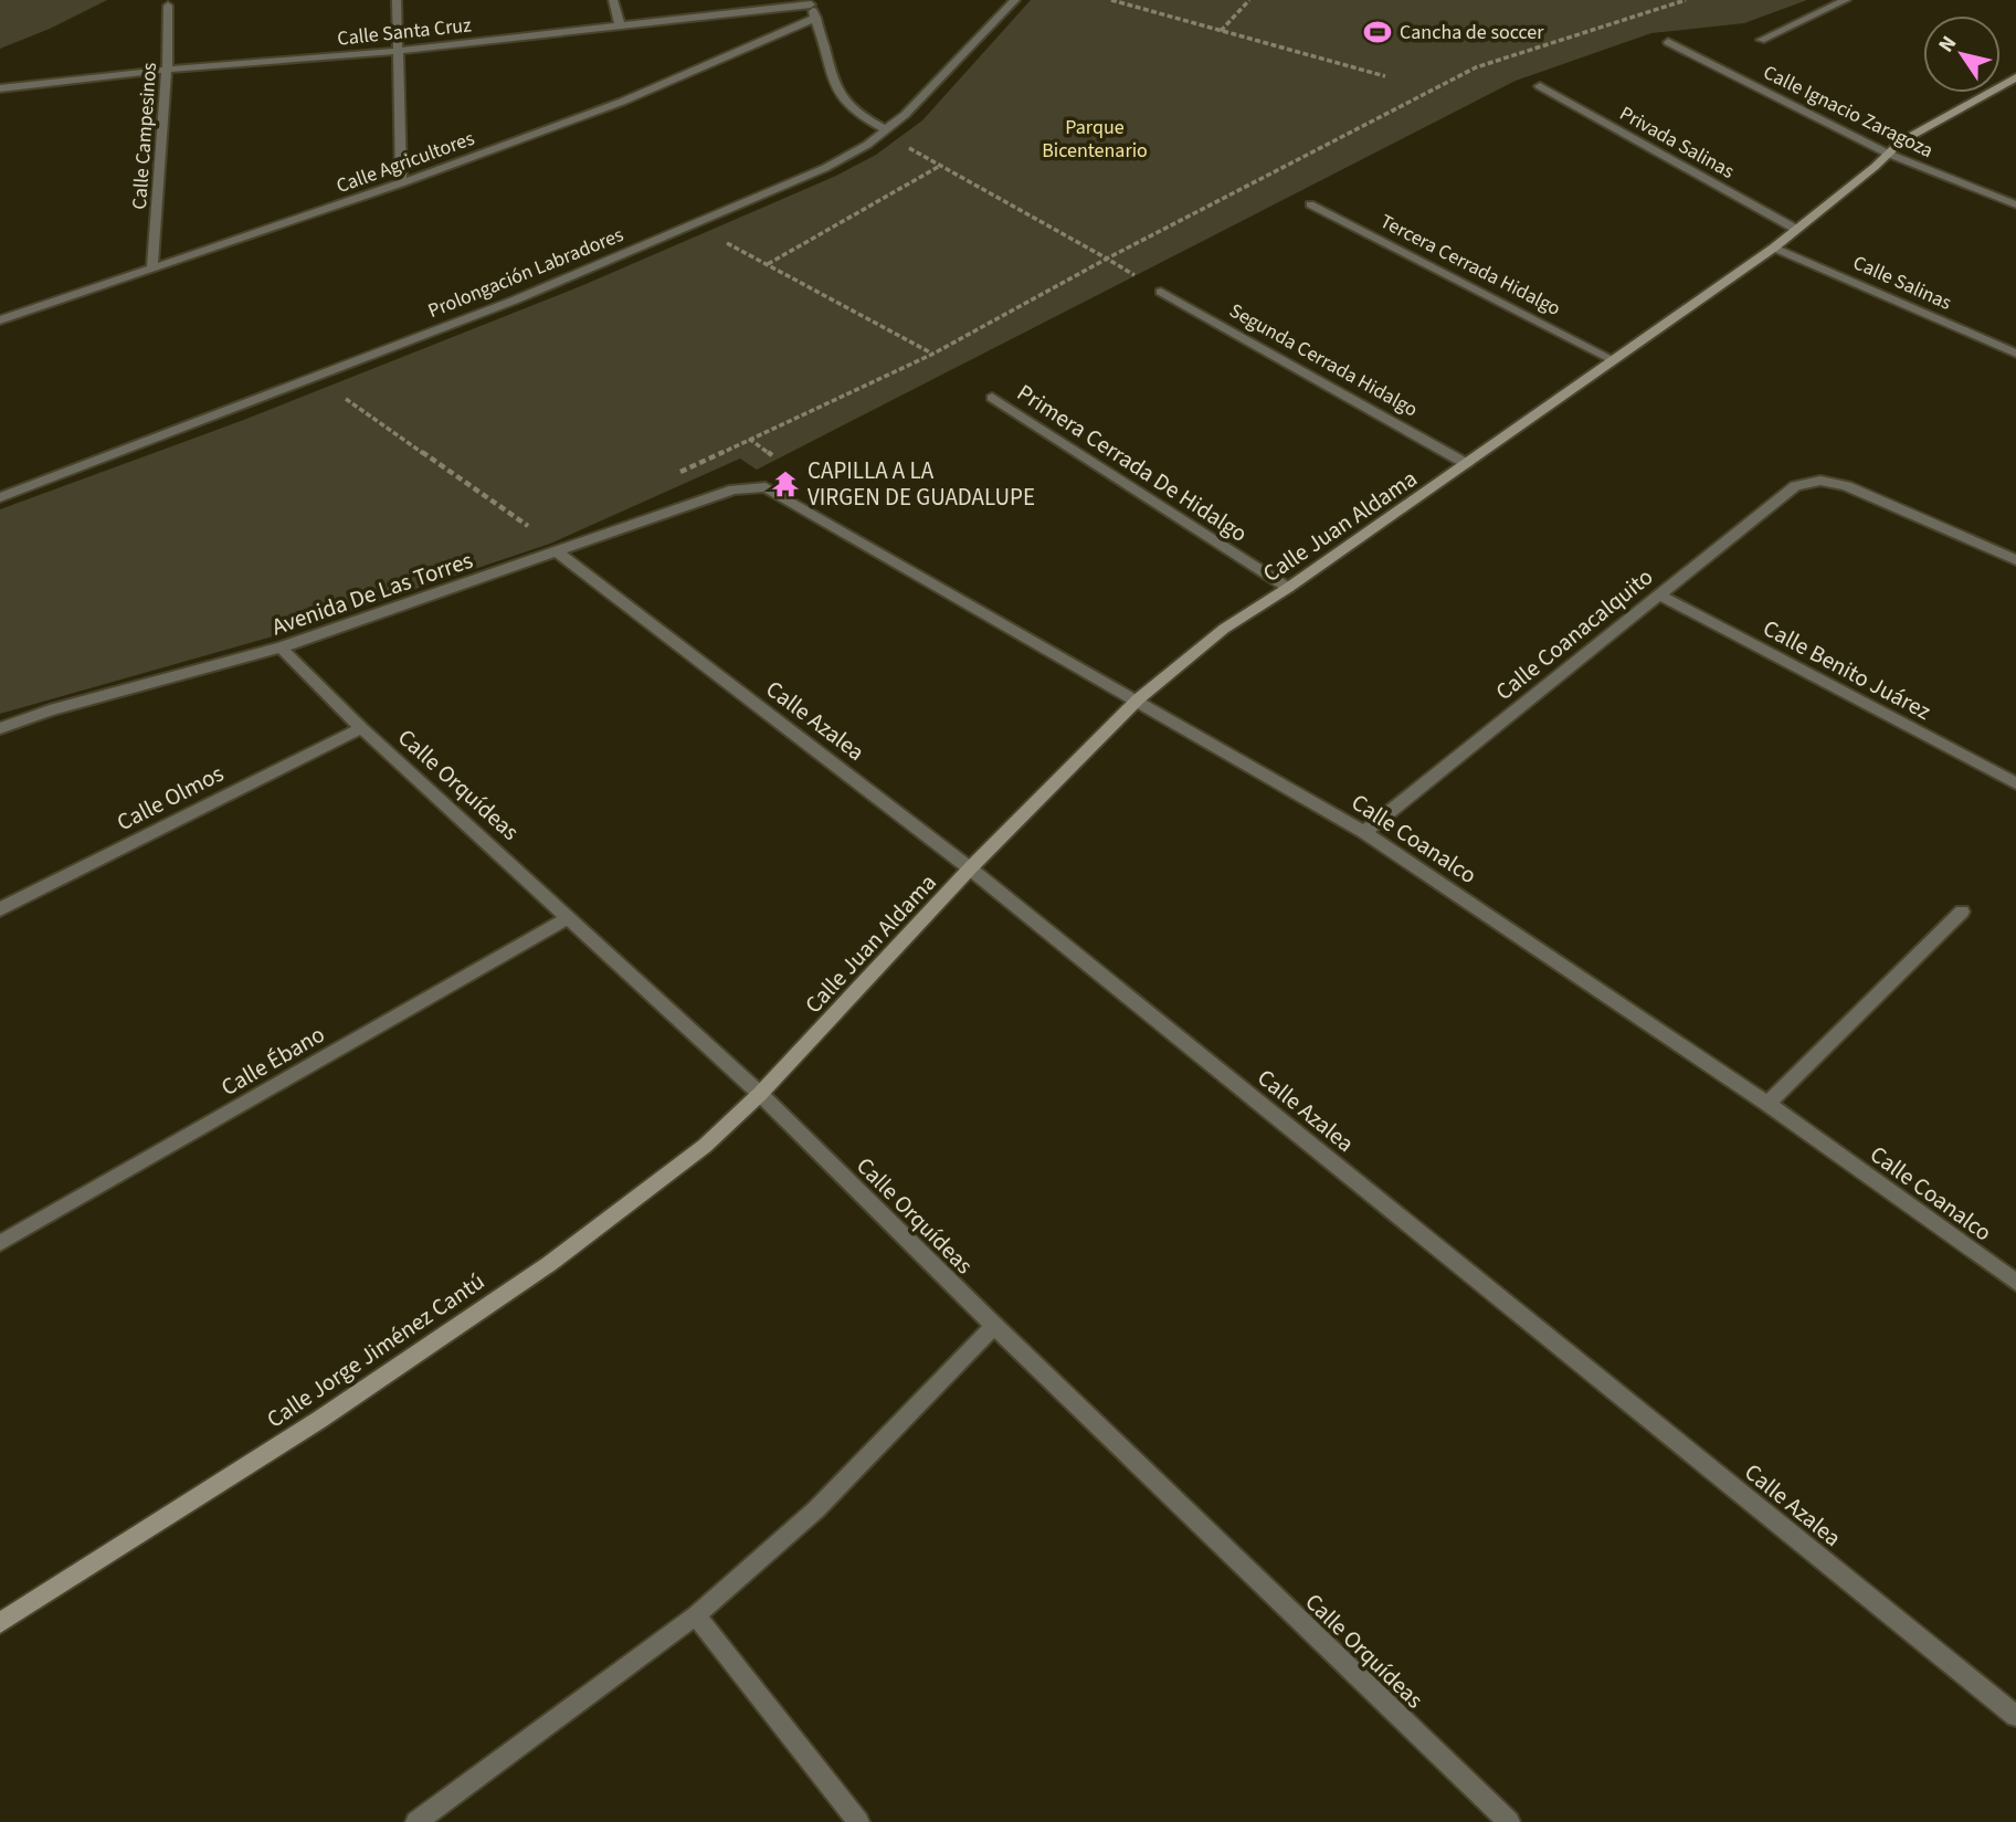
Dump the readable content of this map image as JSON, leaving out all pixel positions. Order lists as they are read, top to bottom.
{
  "streets": {
    "street": [
      "Calle Santa Cruz",
      "Calle Ignacio Zaragoza",
      "Calle Campesinos",
      "Privada Salinas",
      "Calle Agricultores",
      "Tercera Cerrada Hidalgo",
      "Prolongación Labradores",
      "Calle Salinas",
      "Segunda Cerrada Hidalgo",
      "Primera Cerrada De Hidalgo",
      "Calle Juan Aldama",
      "Avenida De Las Torres",
      "Calle Coanacalquito",
      "Calle Benito Juárez",
      "Calle Azalea",
      "Calle Orquídeas",
      "Calle Olmos",
      "Calle Coanalco",
      "Calle Ébano",
      "Calle Jorge Jiménez Cantú"
    ]
  },
  "crossings": [
    ["Calle Santa Cruz", "Calle Campesinos"],
    ["Calle Ignacio Zaragoza", "Calle Juan Aldama"],
    ["Calle Campesinos", "Calle Agricultores"],
    ["Privada Salinas", "Calle Juan Aldama"],
    ["Tercera Cerrada Hidalgo", "Calle Juan Aldama"],
    ["Calle Salinas", "Calle Juan Aldama"],
    ["Segunda Cerrada Hidalgo", "Calle Juan Aldama"],
    ["Primera Cerrada De Hidalgo", "Calle Juan Aldama"],
    ["Calle Juan Aldama", "Calle Azalea"],
    ["Calle Juan Aldama", "Calle Orquídeas"],
    ["Calle Juan Aldama", "Calle Coanalco"],
    ["Calle Juan Aldama", "Calle Jorge Jiménez Cantú"],
    ["Avenida De Las Torres", "Calle Azalea"],
    ["Avenida De Las Torres", "Calle Orquídeas"],
    ["Avenida De Las Torres", "Calle Coanalco"],
    ["Calle Coanacalquito", "Calle Benito Juárez"],
    ["Calle Coanacalquito", "Calle Coanalco"],
    ["Calle Orquídeas", "Calle Olmos"],
    ["Calle Orquídeas", "Calle Ébano"],
    ["Calle Orquídeas", "Calle Jorge Jiménez Cantú"]
  ],
  "parks": ["Parque Bicentenario"],
  "places": {
    "sports": ["Cancha de soccer"],
    "temple": ["CAPILLA A LA VIRGEN DE GUADALUPE"]
  },
  "north": "top left"
}
